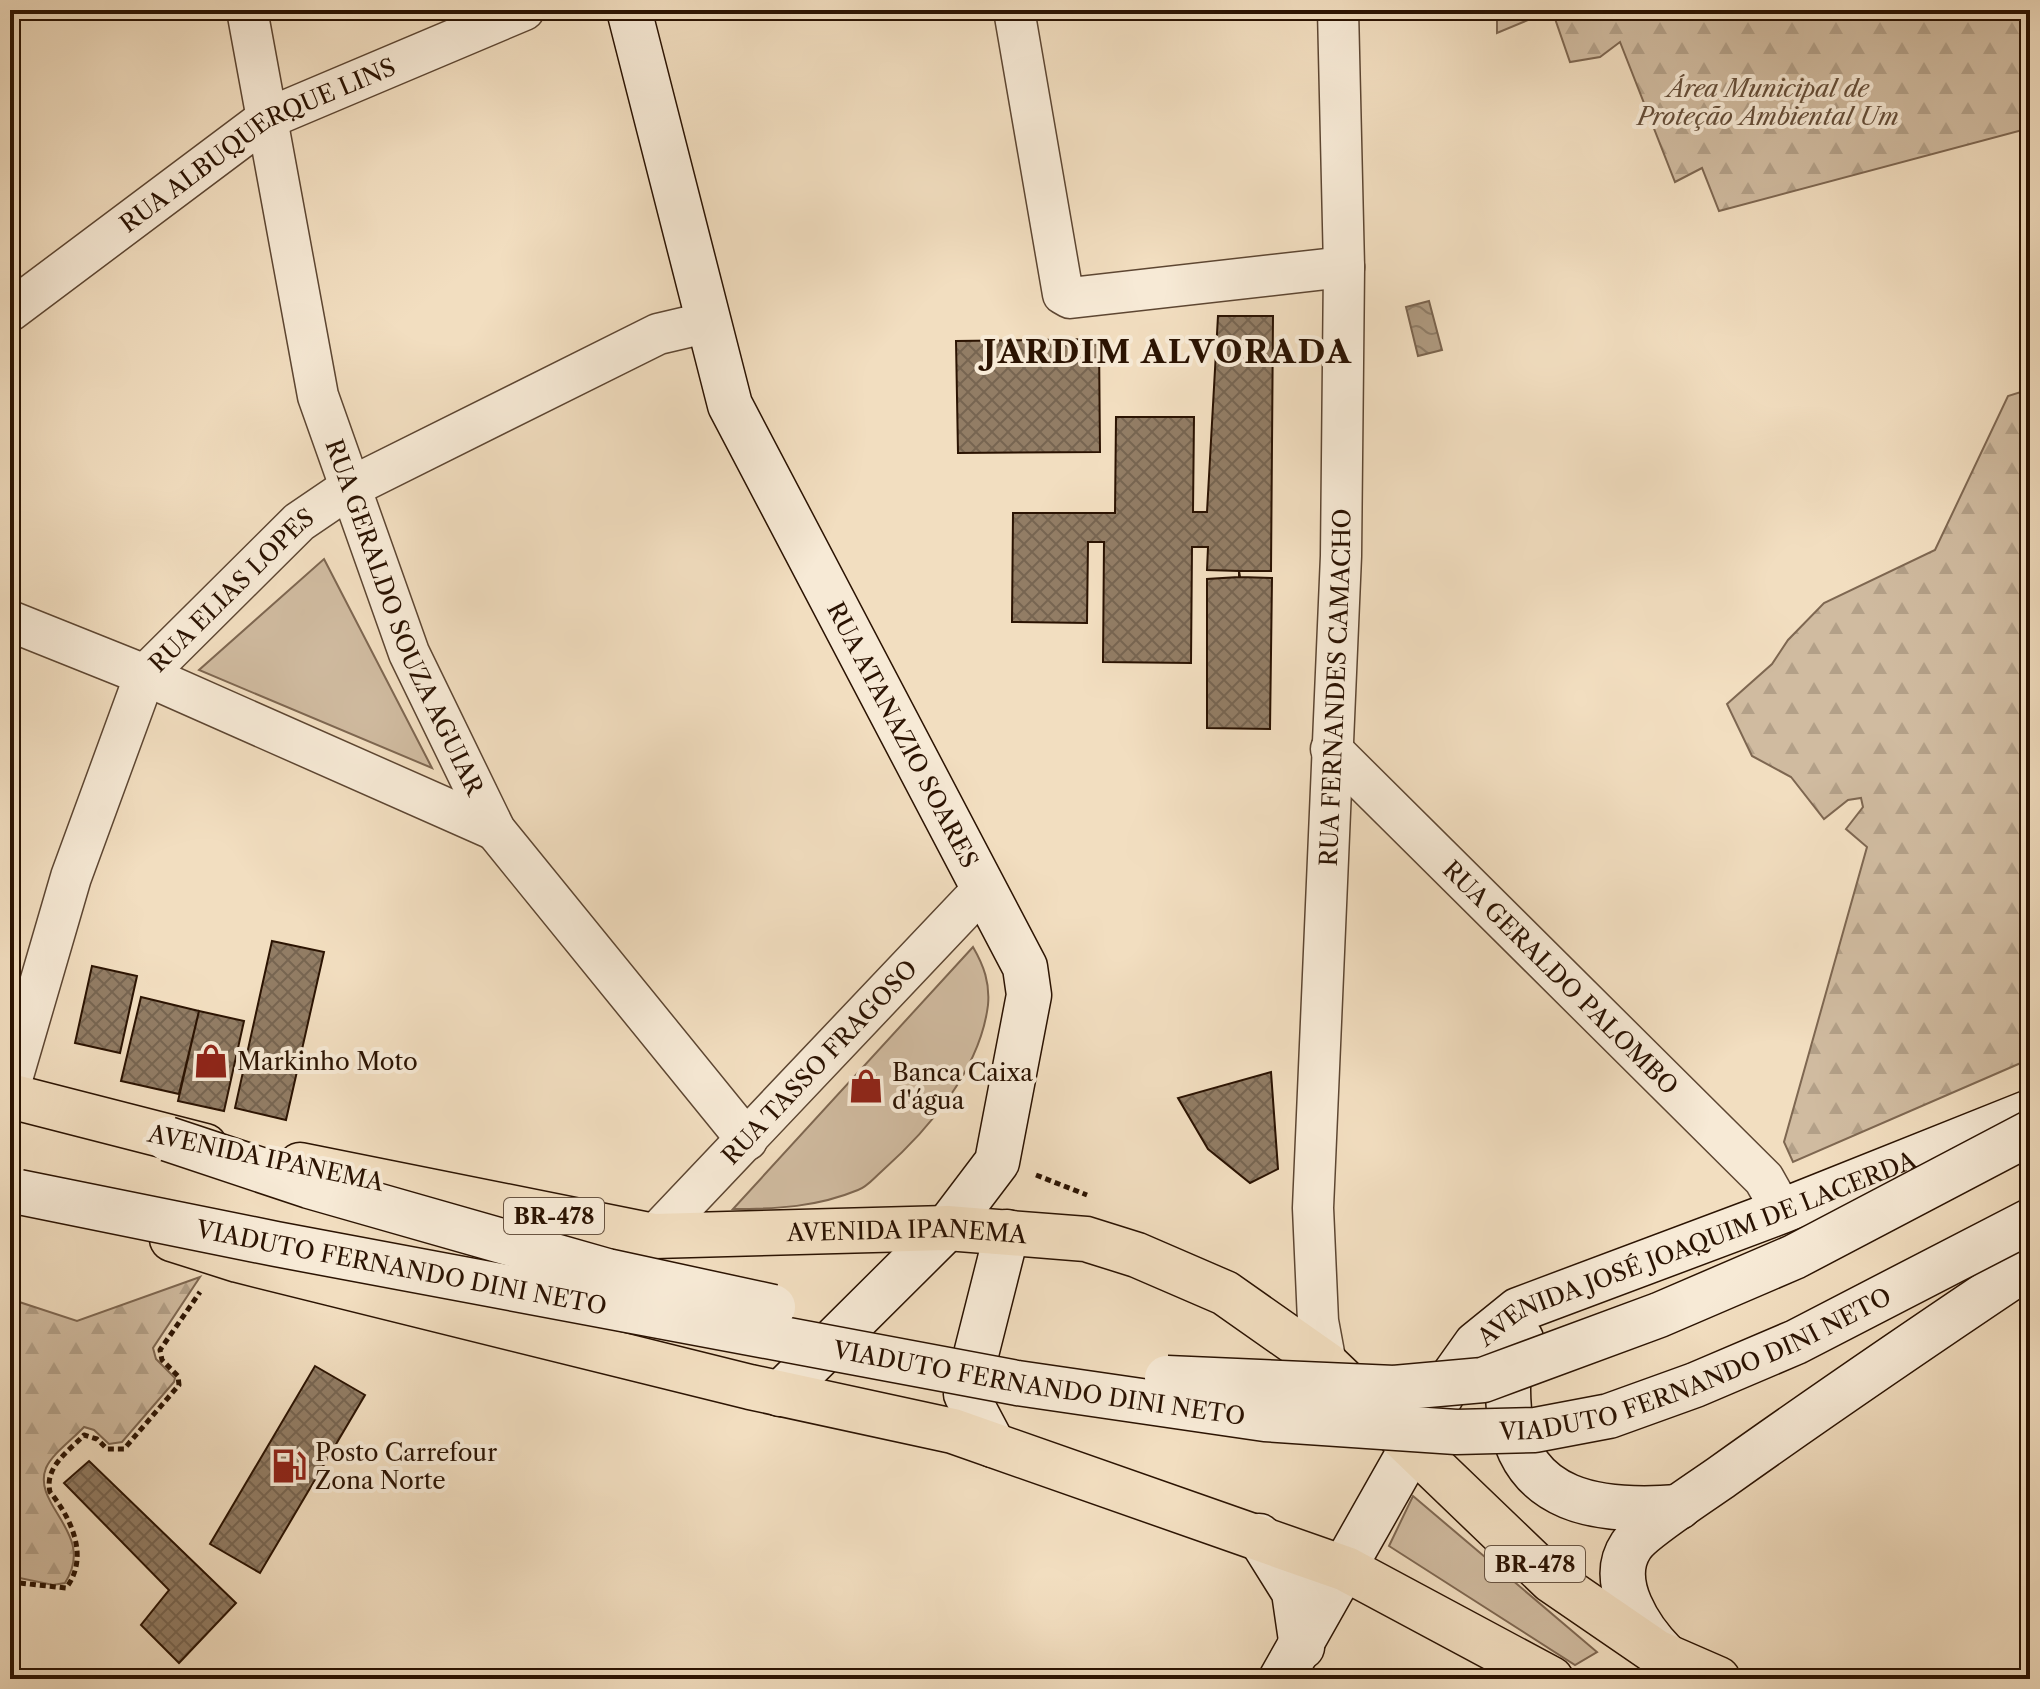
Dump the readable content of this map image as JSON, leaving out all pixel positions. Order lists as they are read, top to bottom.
{
  "streets": {
    "main road": [
      "RUA ATANAZIO SOARES",
      "AVENIDA IPANEMA",
      "BR-478",
      "AVENIDA JOSÉ JOAQUIM DE LACERDA",
      "VIADUTO FERNANDO DINI NETO"
    ],
    "street": [
      "RUA ALBUQUERQUE LINS",
      "RUA ELIAS LOPES",
      "RUA GERALDO SOUZA AGUIAR",
      "RUA FERNANDES CAMACHO",
      "RUA GERALDO PALOMBO",
      "RUA TASSO FRAGOSO"
    ]
  },
  "crossings": [
    ["RUA ALBUQUERQUE LINS", "RUA GERALDO SOUZA AGUIAR"],
    ["RUA ELIAS LOPES", "RUA GERALDO SOUZA AGUIAR"],
    ["RUA ELIAS LOPES", "RUA ATANAZIO SOARES"],
    ["RUA GERALDO SOUZA AGUIAR", "RUA TASSO FRAGOSO"],
    ["RUA FERNANDES CAMACHO", "RUA GERALDO PALOMBO"],
    ["RUA FERNANDES CAMACHO", "AVENIDA IPANEMA"],
    ["RUA ATANAZIO SOARES", "RUA TASSO FRAGOSO"],
    ["RUA ATANAZIO SOARES", "AVENIDA IPANEMA"],
    ["RUA GERALDO PALOMBO", "AVENIDA JOSÉ JOAQUIM DE LACERDA"],
    ["RUA TASSO FRAGOSO", "AVENIDA IPANEMA"],
    ["AVENIDA IPANEMA", "BR-478"],
    ["AVENIDA IPANEMA", "AVENIDA JOSÉ JOAQUIM DE LACERDA"],
    ["AVENIDA IPANEMA", "VIADUTO FERNANDO DINI NETO"]
  ],
  "districts": ["JARDIM ALVORADA"],
  "parks": ["Área Municipal de Proteção Ambiental Um"],
  "places": {
    "shop": ["Markinho Moto", "Banca Caixa d'água"],
    "fuel station": ["Posto Carrefour Zona Norte"]
  }
}
